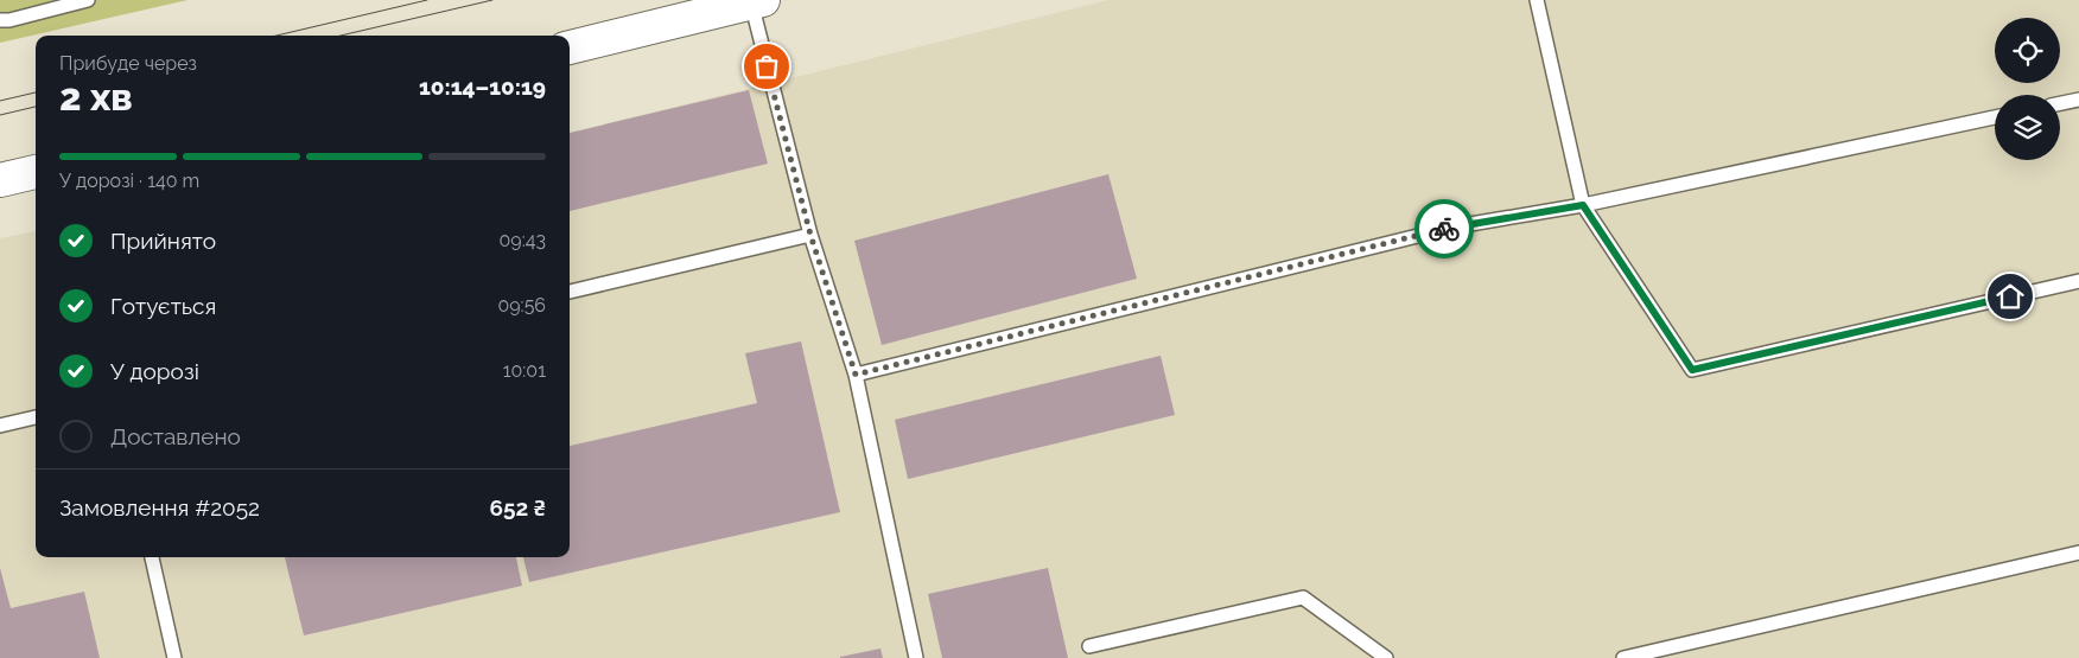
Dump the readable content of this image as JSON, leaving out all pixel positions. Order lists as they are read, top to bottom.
{
  "page": {
    "heading": ["2 хв", "Прибуде через", "10:14–10:19"],
    "panel": ["Замовлення #2052", "652 ₴"],
    "bar": "У дорозі · 140 m",
    "list": [
      ["Прийнято", "09:43"],
      ["Готується", "09:56"],
      ["У дорозі", "10:01"],
      "Доставлено"
    ]
  }
}
